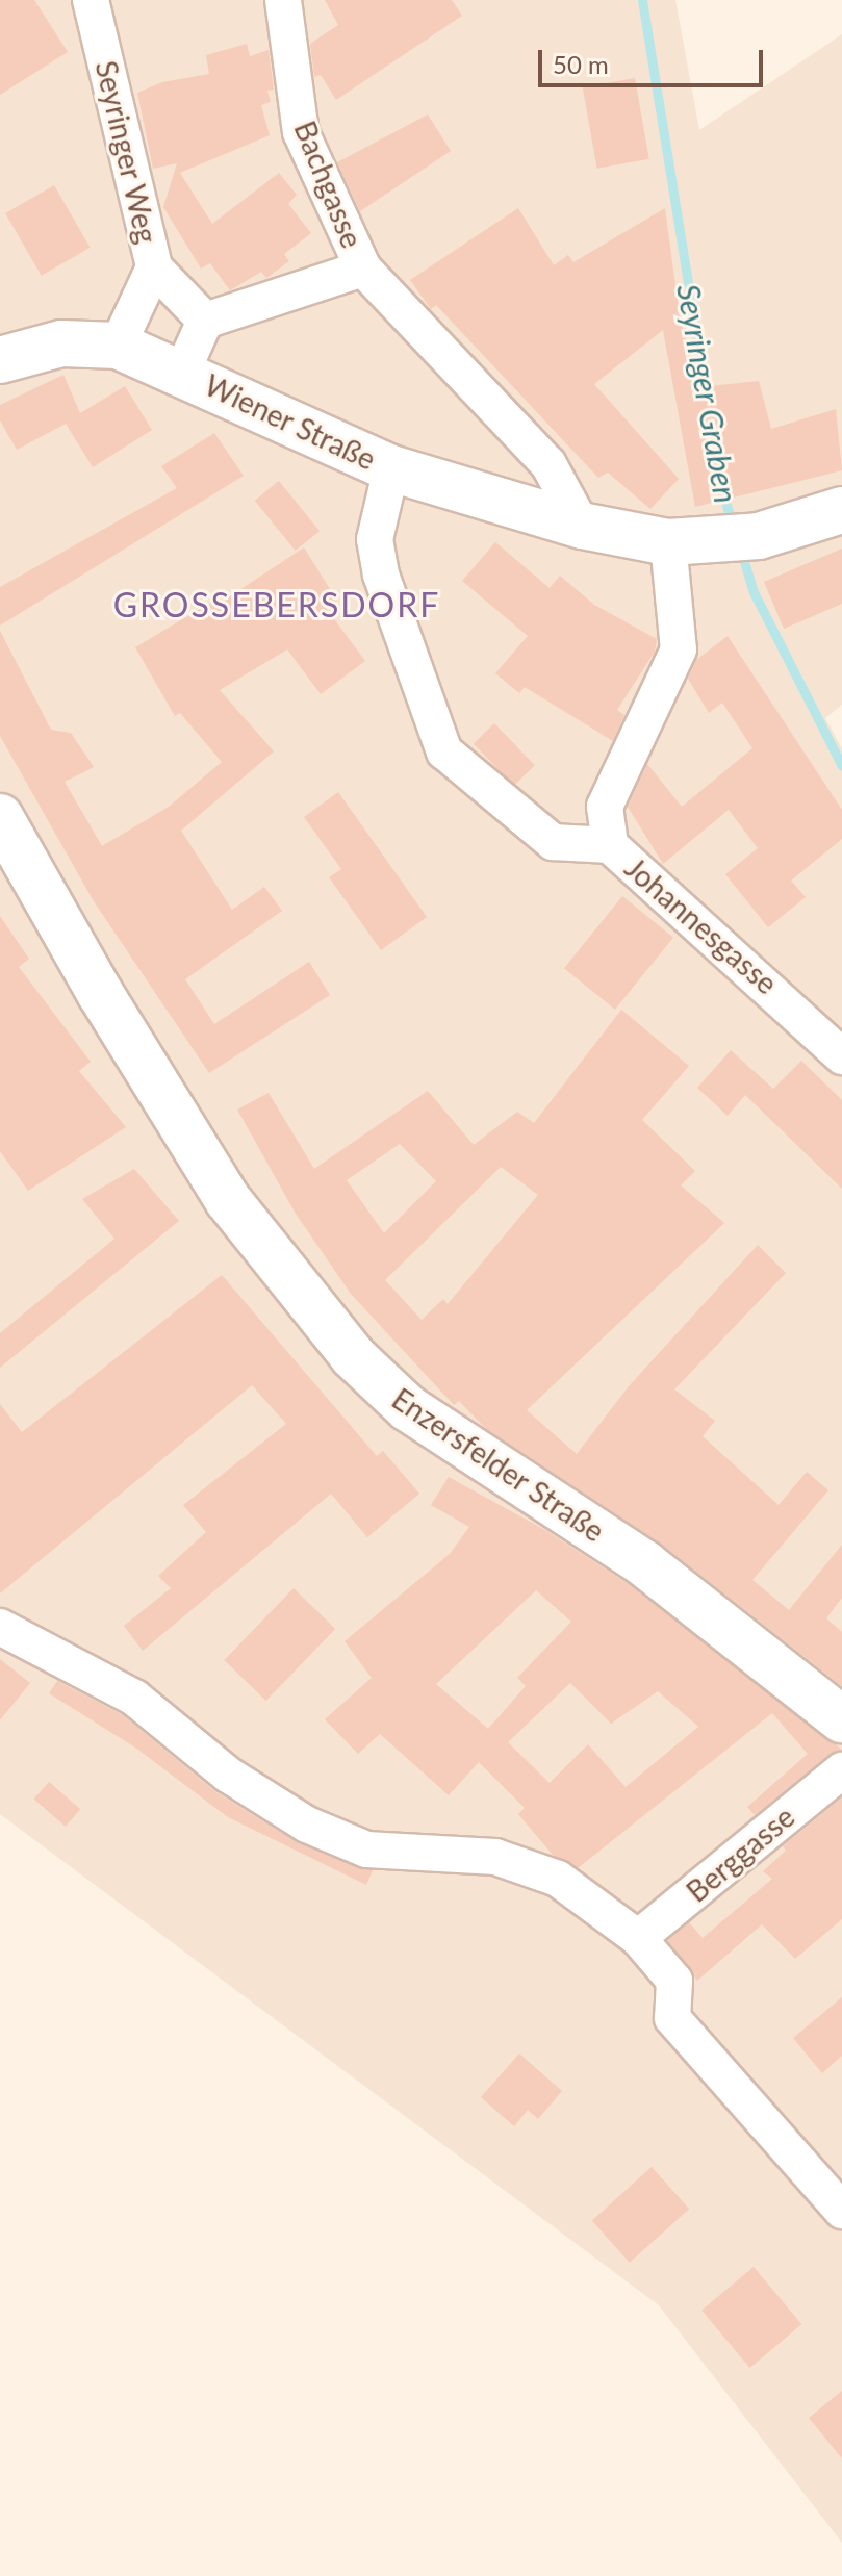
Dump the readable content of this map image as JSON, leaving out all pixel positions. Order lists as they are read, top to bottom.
{
  "streets": {
    "street": [
      "Seyringer Weg",
      "Bachgasse",
      "Wiener Straße",
      "Johannesgasse",
      "Enzersfelder Straße",
      "Berggasse"
    ]
  },
  "crossings": [
    ["Seyringer Weg", "Wiener Straße"],
    ["Wiener Straße", "Johannesgasse"]
  ],
  "districts": ["GROSSEBERSDORF"],
  "water": ["Seyringer Graben"],
  "scale_bar": "50 m"
}
